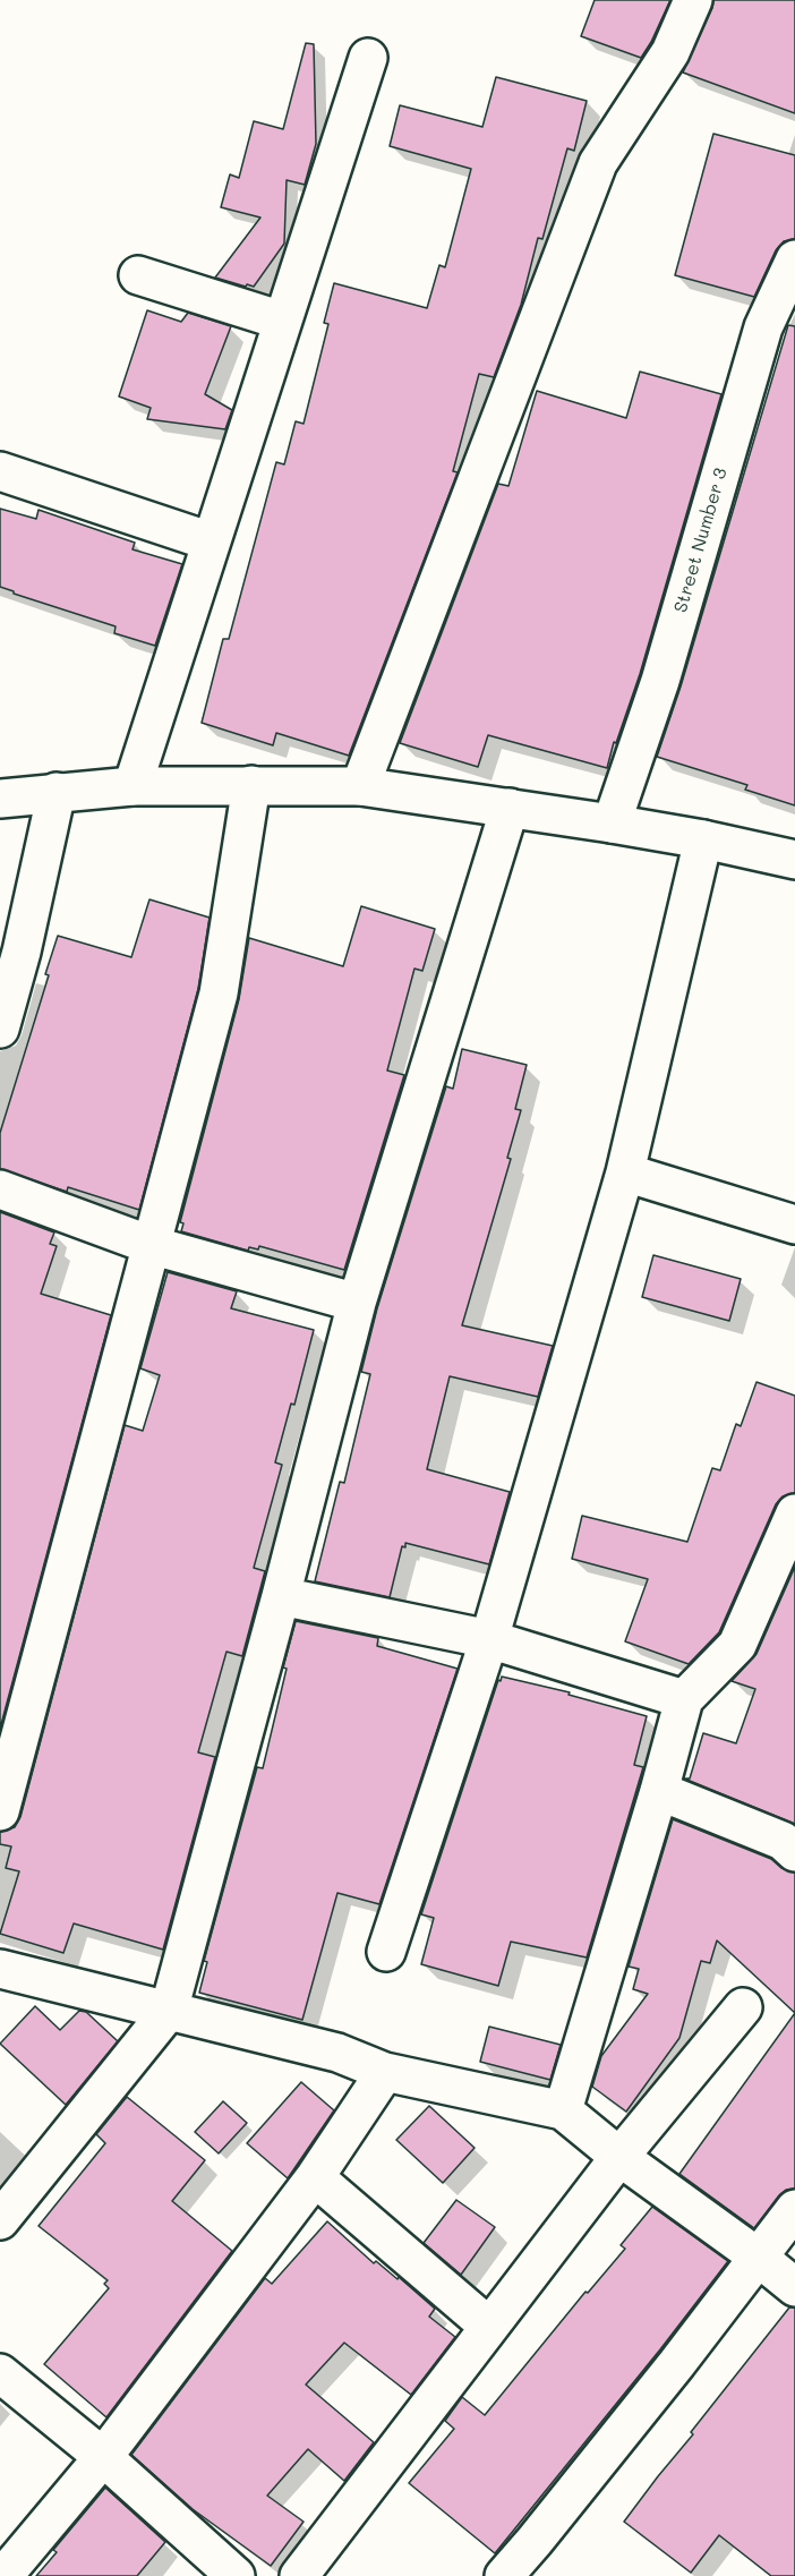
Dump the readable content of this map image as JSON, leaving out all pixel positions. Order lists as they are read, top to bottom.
{
  "streets": {
    "street": ["Street Number 3"]
  }
}
